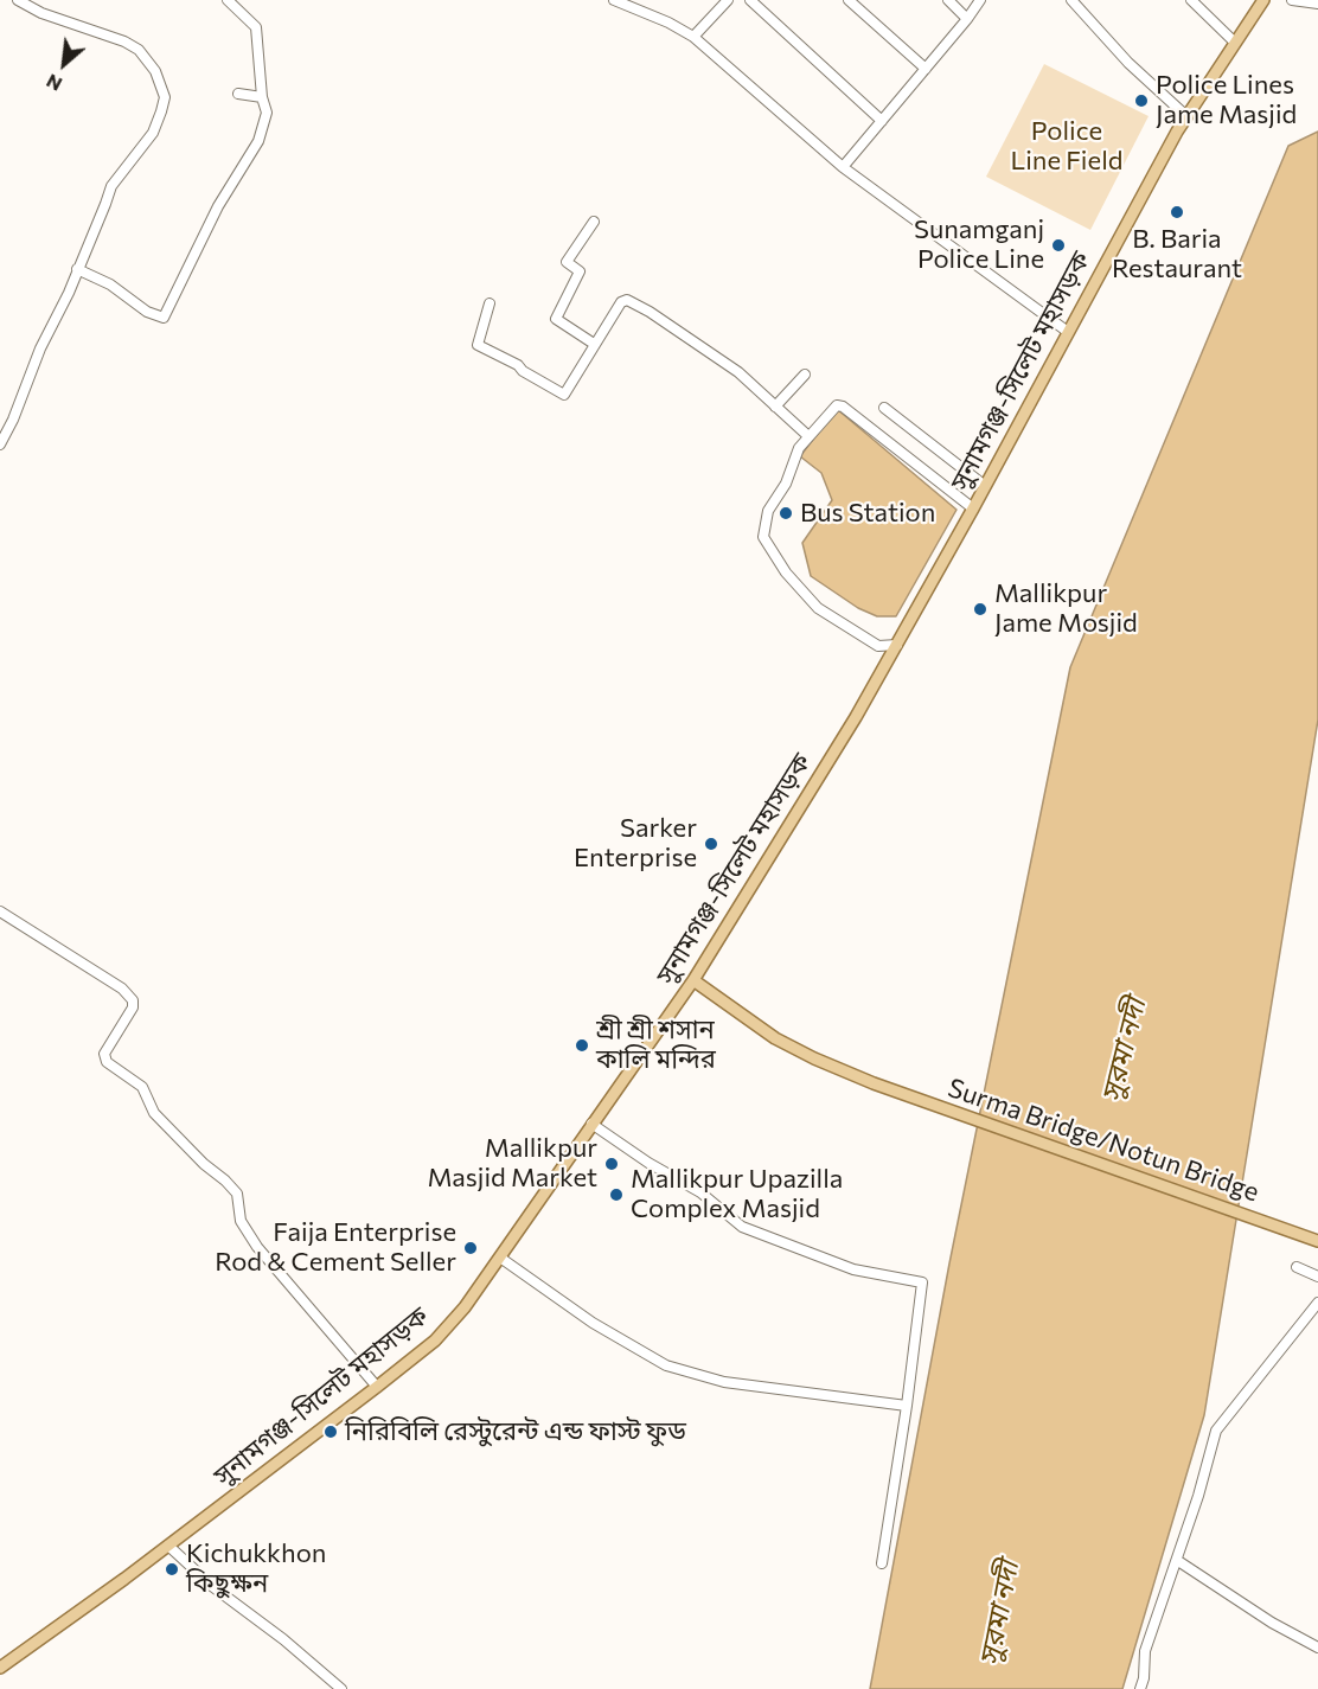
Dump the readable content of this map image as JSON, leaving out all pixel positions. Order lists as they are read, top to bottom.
{
  "streets": {
    "main road": ["সুনামগঞ্জ-সিলেট মহাসড়ক", "Surma Bridge/Notun Bridge"]
  },
  "crossings": [
    ["সুনামগঞ্জ-সিলেট মহাসড়ক", "Surma Bridge/Notun Bridge"]
  ],
  "water": ["সুরমা নদী"],
  "parks": ["Police Line Field"],
  "places": [
    "Police Lines Jame Masjid",
    "B. Baria Restaurant",
    "Sunamganj Police Line",
    "Bus Station",
    "Mallikpur Jame Mosjid",
    "Sarker Enterprise",
    "শ্রী শ্রী শসান কালি মন্দির",
    "Mallikpur Masjid Market",
    "Mallikpur Upazilla Complex Masjid",
    "Faija Enterprise Rod & Cement Seller",
    "নিরিবিলি রেস্টুরেন্ট এন্ড ফাস্ট ফুড",
    "Kichukkhon কিছুক্ষন"
  ],
  "north": "bottom left"
}
